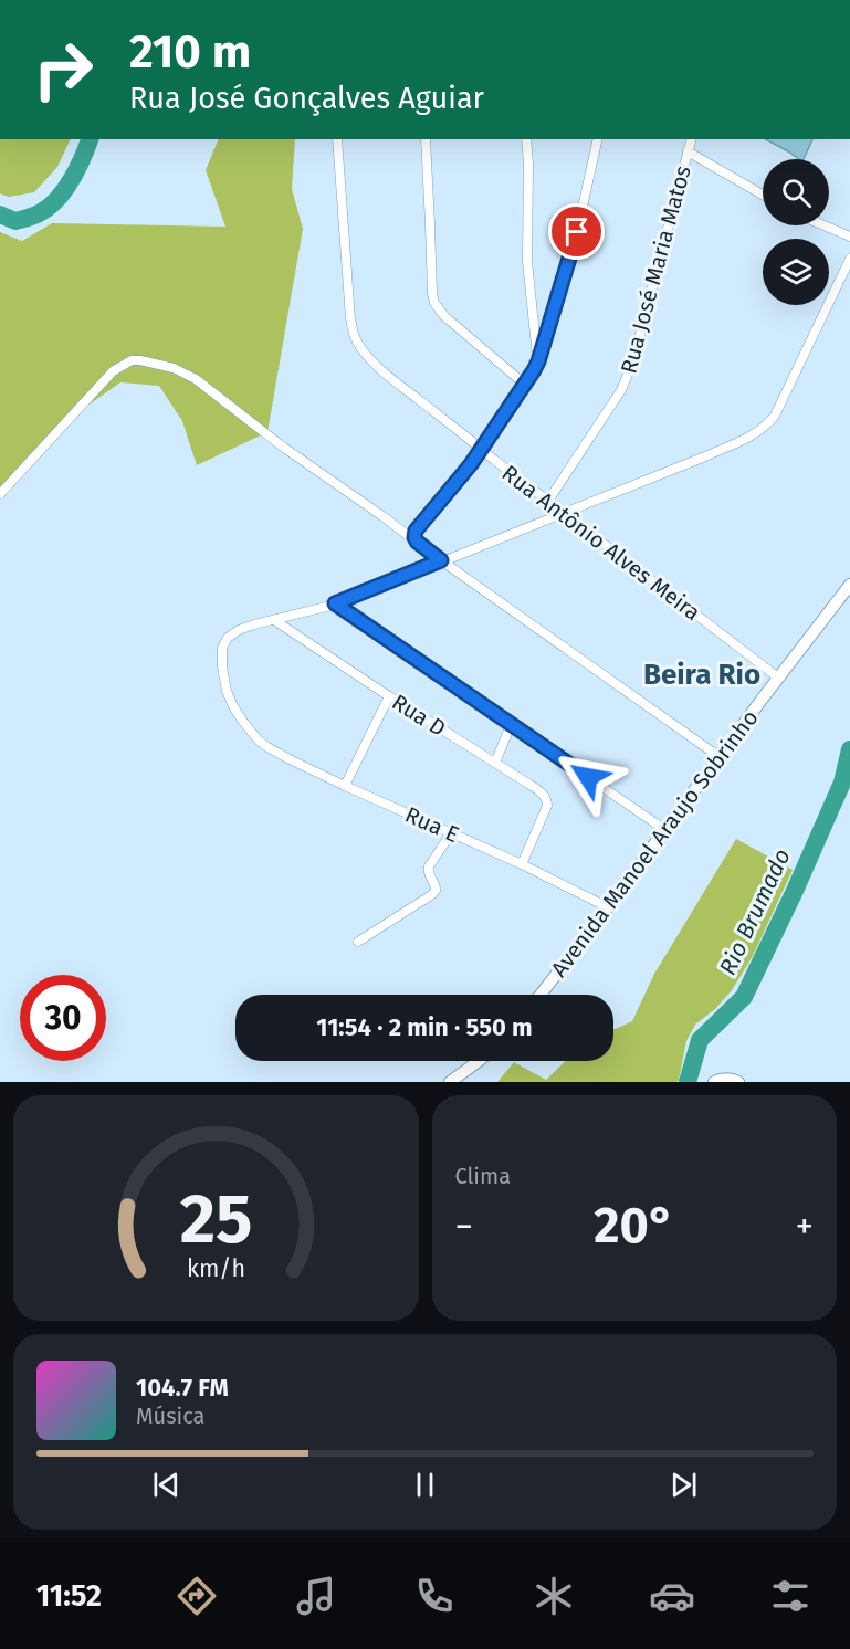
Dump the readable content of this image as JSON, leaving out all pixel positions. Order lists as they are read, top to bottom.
{
  "streets": {
    "street": [
      "Rua José Maria Matos",
      "Rua Antônio Alves Meira",
      "Rua D",
      "Rua E",
      "Avenida Manoel Araujo Sobrinho"
    ]
  },
  "crossings": [
    ["Rua José Maria Matos", "Rua Antônio Alves Meira"],
    ["Rua Antônio Alves Meira", "Avenida Manoel Araujo Sobrinho"],
    ["Rua D", "Rua E"],
    ["Rua E", "Avenida Manoel Araujo Sobrinho"]
  ],
  "districts": ["Beira Rio"],
  "water": ["Rio Brumado"],
  "page": {
    "turn": ["210 m", "Rua José Gonçalves Aguiar"],
    "limit": "30",
    "trip": "11:54 · 2 min · 550 m",
    "tile": "Clima",
    "heat": ["−", "20°", "+"],
    "song": ["104.7 FM", "Música"],
    "tabs": "11:52",
    "gauge": ["25", "km/h"]
  }
}
